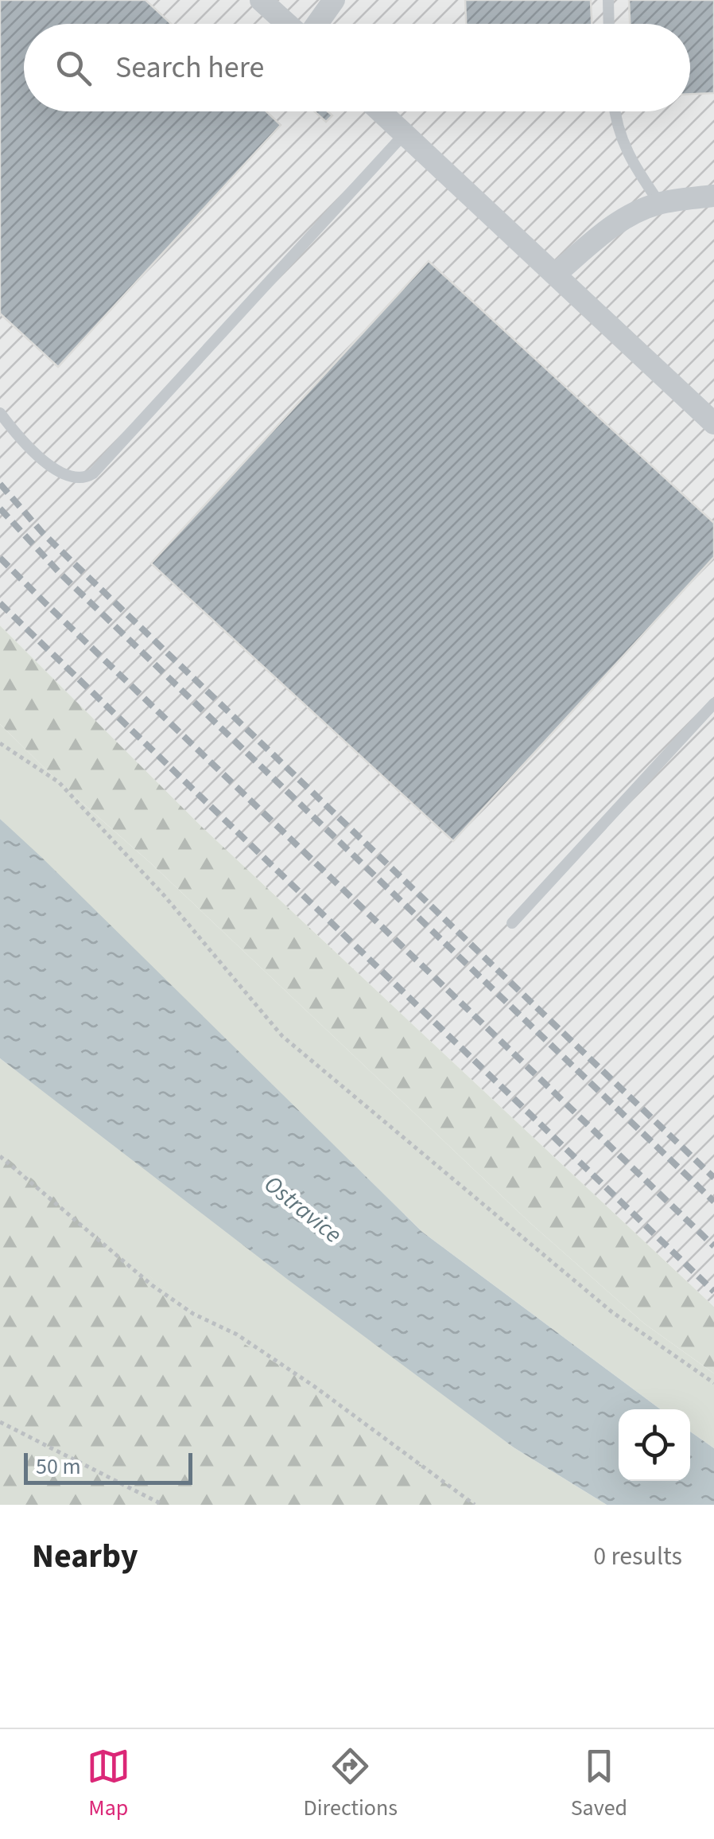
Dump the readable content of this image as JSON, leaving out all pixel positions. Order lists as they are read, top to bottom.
{
  "water": ["Ostravice"],
  "scale_bar": "50 m",
  "page": {
    "search": "Search here",
    "scale": "50 m",
    "heading": ["Nearby", "0 results"],
    "nav": ["Map", "Directions", "Saved"]
  }
}
